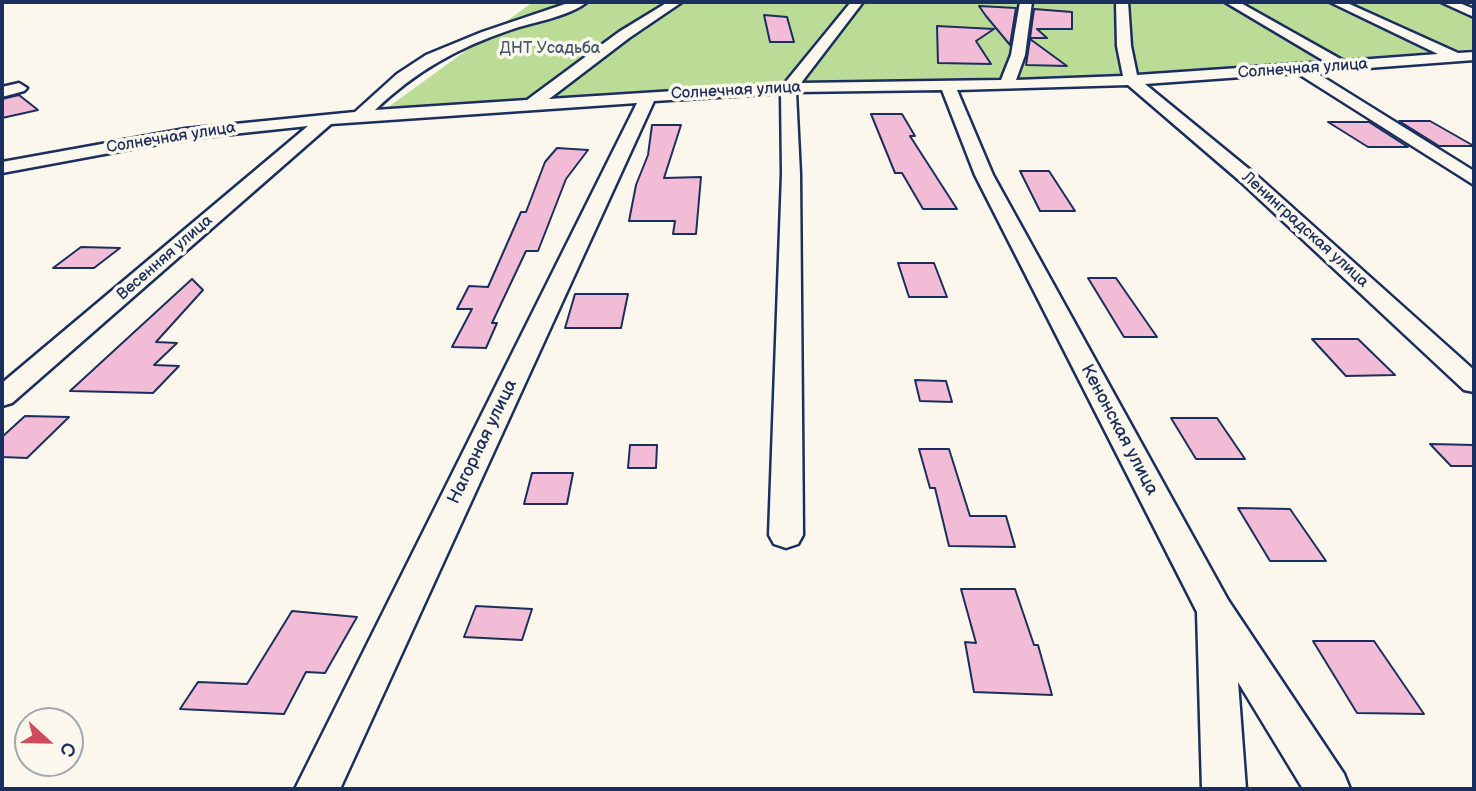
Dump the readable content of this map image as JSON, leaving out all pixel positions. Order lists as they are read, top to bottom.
{
  "streets": {
    "street": [
      "Солнечная улица",
      "Ленинградская улица",
      "Весенняя улица",
      "Кенонская улица",
      "Нагорная улица"
    ]
  },
  "crossings": [
    ["Солнечная улица", "Ленинградская улица"],
    ["Солнечная улица", "Весенняя улица"],
    ["Солнечная улица", "Кенонская улица"],
    ["Солнечная улица", "Нагорная улица"]
  ],
  "parks": ["ДНТ Усадьба"],
  "north": "right"
}
